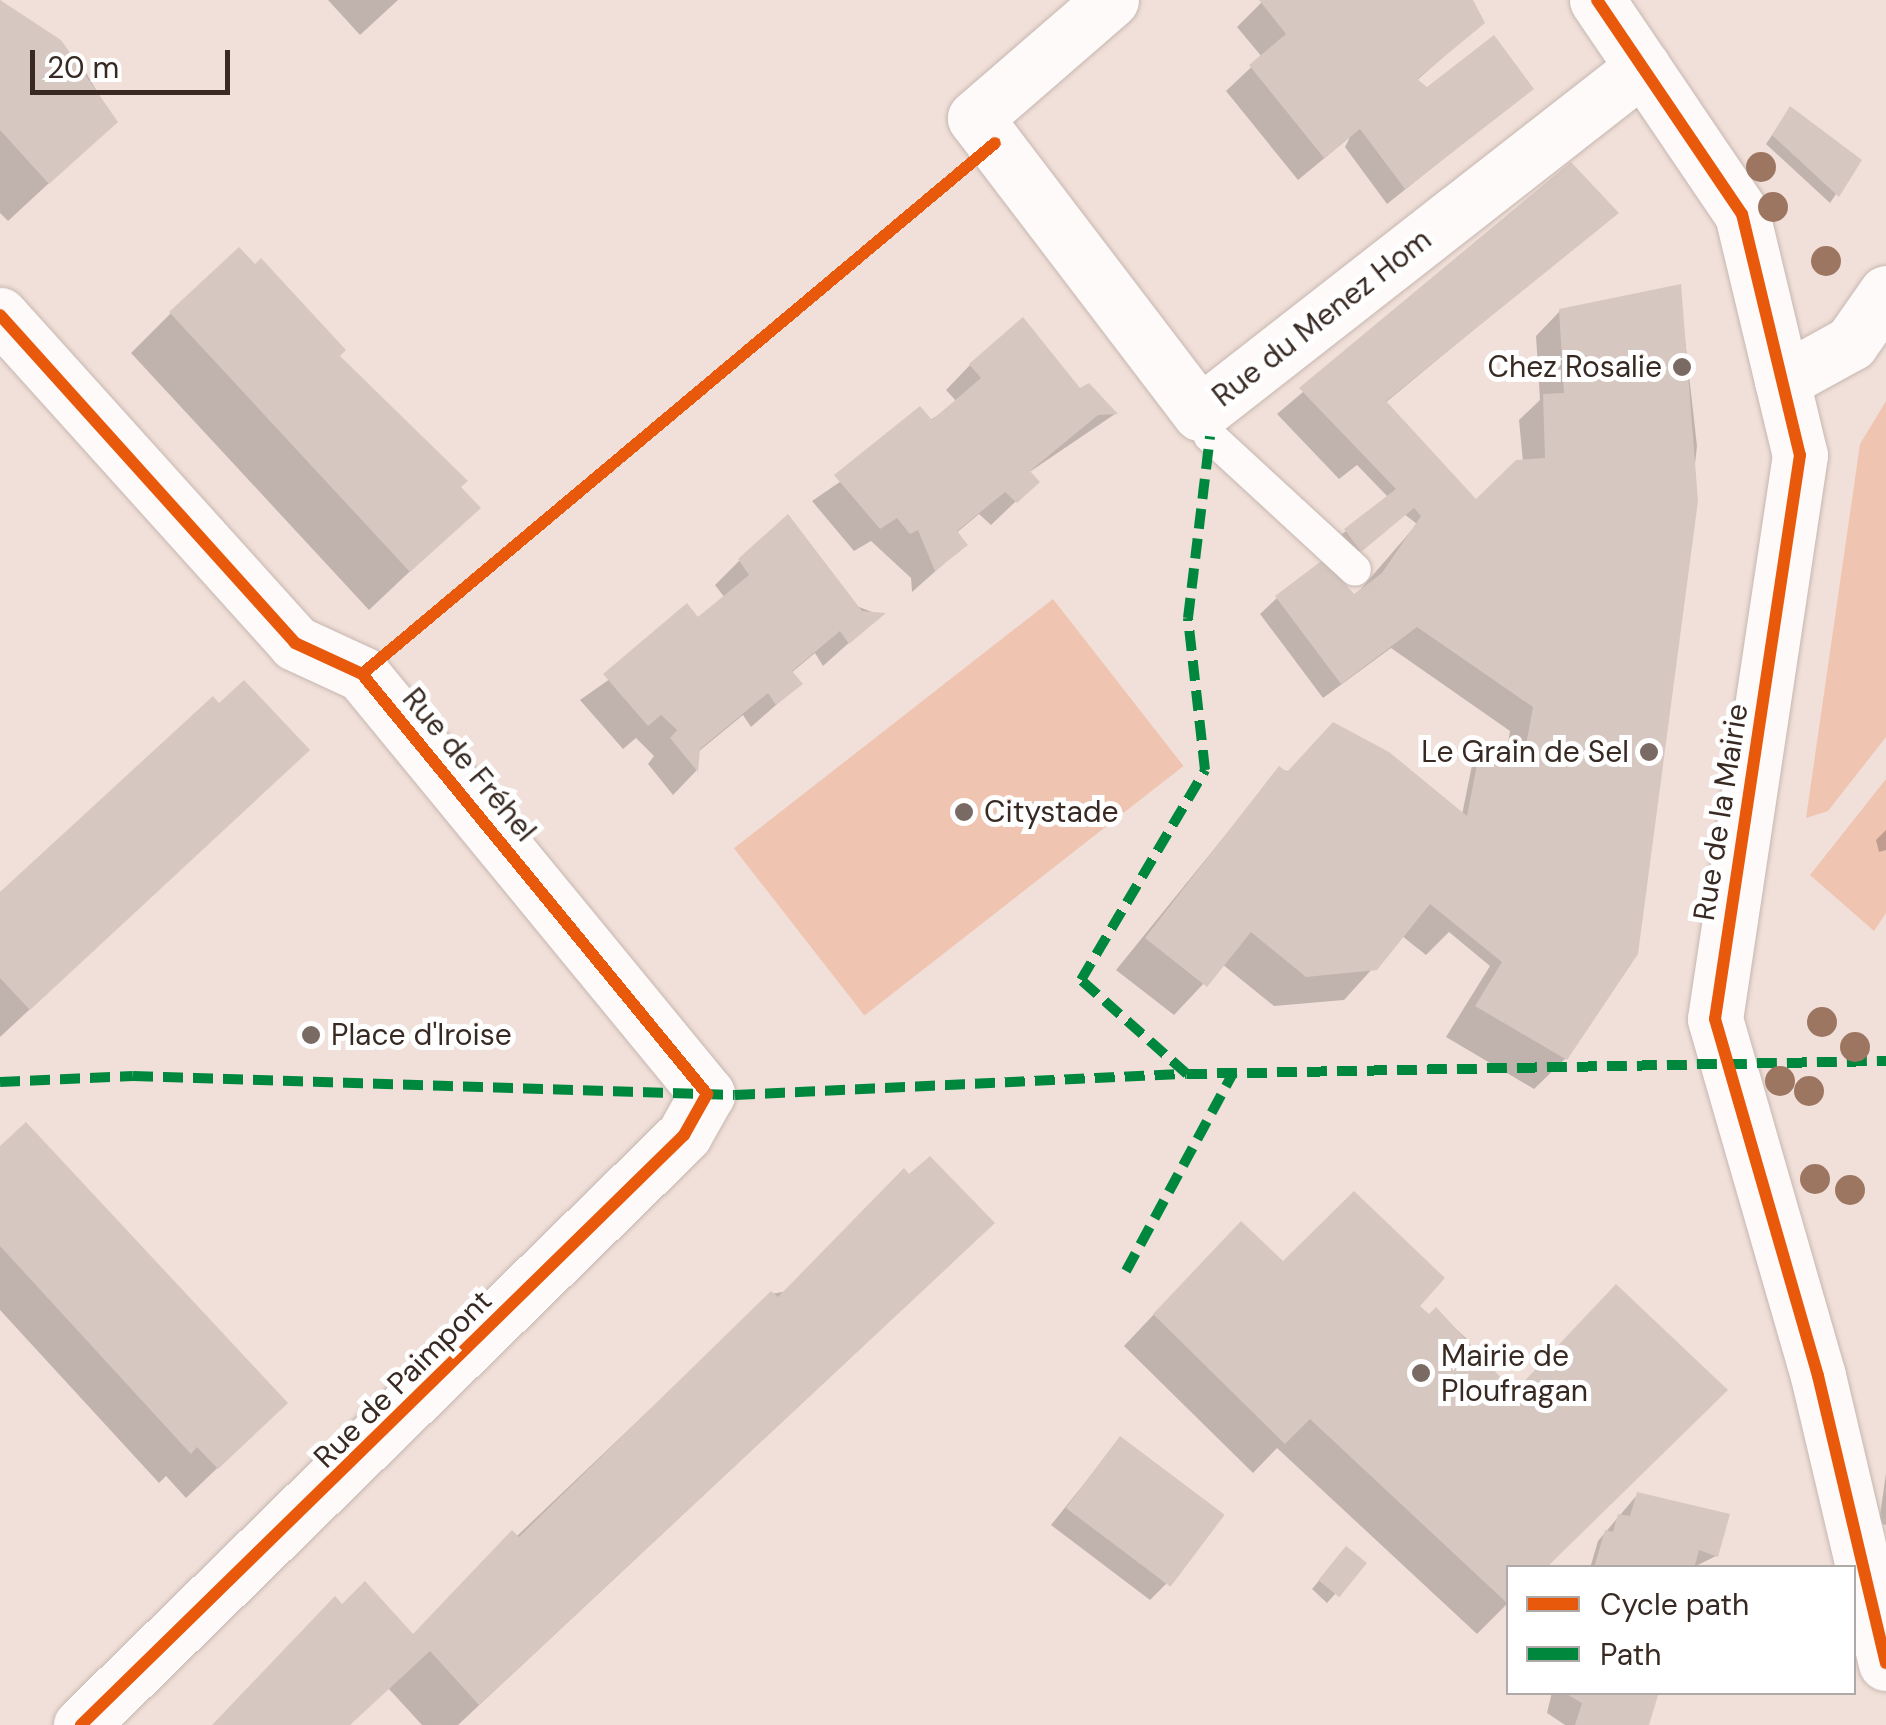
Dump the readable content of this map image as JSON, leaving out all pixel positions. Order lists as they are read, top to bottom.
{
  "streets": {
    "street": [
      "Rue du Menez Hom",
      "Rue de Fréhel",
      "Rue de la Mairie",
      "Rue de Paimpont"
    ]
  },
  "crossings": [
    ["Rue du Menez Hom", "Rue de la Mairie"],
    ["Rue de Fréhel", "Rue de Paimpont"]
  ],
  "places": [
    "Chez Rosalie",
    "Le Grain de Sel",
    "Citystade",
    "Place d'Iroise",
    "Mairie de Ploufragan"
  ],
  "legend": ["Cycle path", "Path"],
  "scale_bar": "20 m"
}
